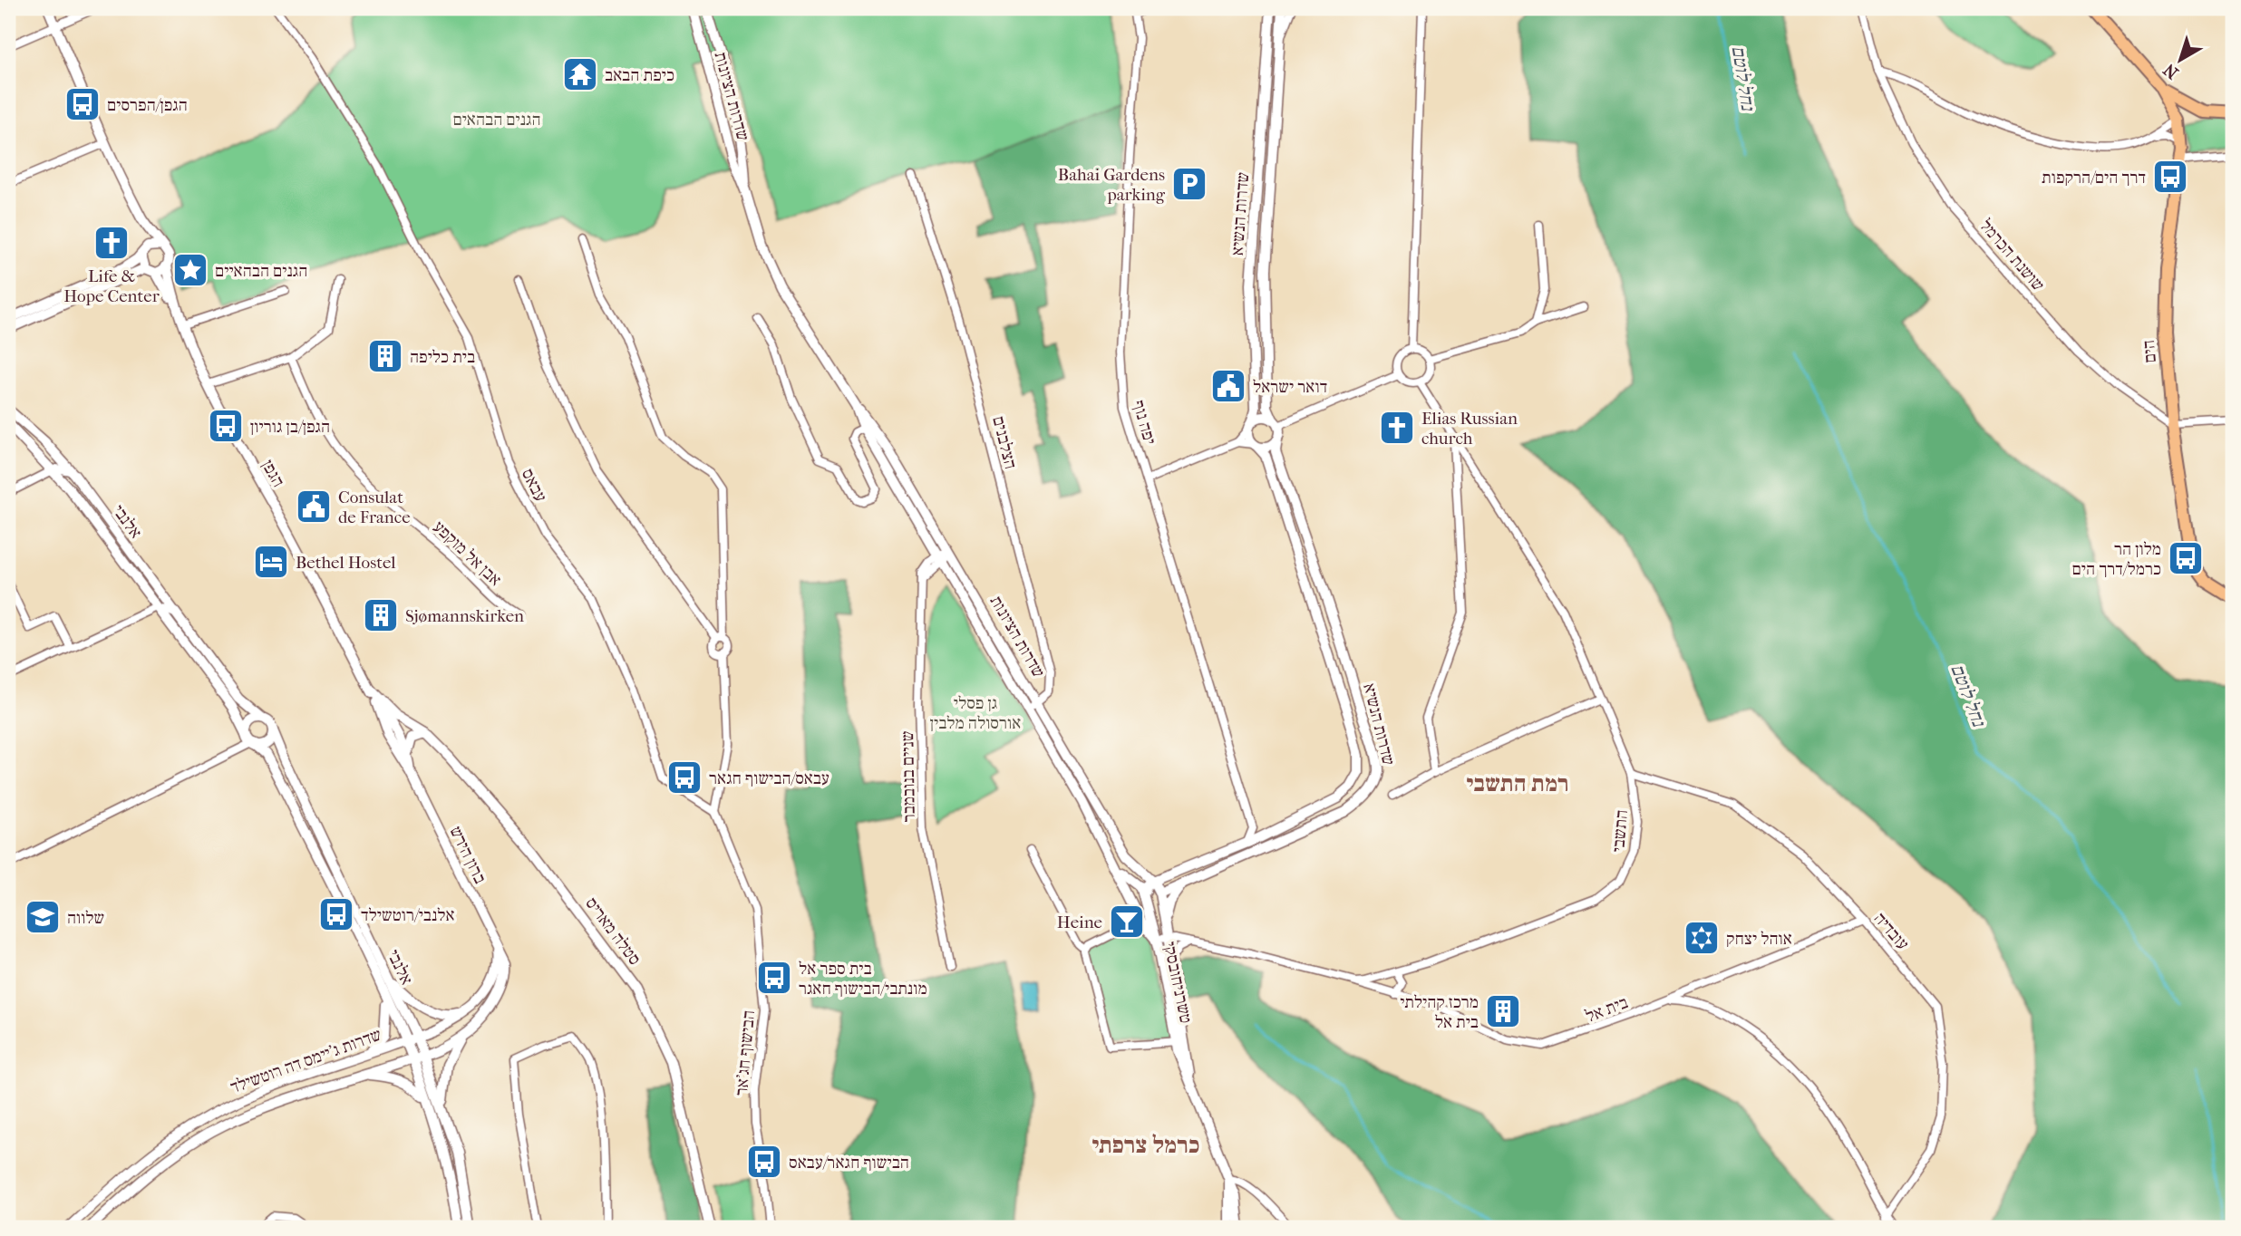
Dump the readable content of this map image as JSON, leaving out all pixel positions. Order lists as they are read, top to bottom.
{
  "streets": {
    "main road": ["הים"],
    "street": [
      "שדרות הציונות",
      "שדרות הנשיא",
      "שושנת הכרמל",
      "יפה נוף",
      "הצלבנים",
      "הגפן",
      "עבאס",
      "אלנבי",
      "אבן אל מוקפע",
      "שניים בנובמבר",
      "התשבי",
      "ברון הירש",
      "סטלה מאריס",
      "עובדיה",
      "טשרניחובסקי",
      "בית אל",
      "הבישוף חג'אר",
      "שדרות ג'יימס דה רוטשילד"
    ]
  },
  "crossings": [
    ["שדרות הציונות", "שדרות הנשיא"],
    ["שדרות הציונות", "הצלבנים"],
    ["שדרות הציונות", "שניים בנובמבר"],
    ["שדרות הציונות", "טשרניחובסקי"],
    ["שדרות הנשיא", "טשרניחובסקי"],
    ["שושנת הכרמל", "הים"],
    ["הגפן", "ברון הירש"],
    ["הגפן", "סטלה מאריס"],
    ["עבאס", "הבישוף חג'אר"],
    ["אלנבי", "ברון הירש"],
    ["אלנבי", "שדרות ג'יימס דה רוטשילד"],
    ["התשבי", "עובדיה"],
    ["התשבי", "טשרניחובסקי"],
    ["התשבי", "בית אל"],
    ["ברון הירש", "שדרות ג'יימס דה רוטשילד"],
    ["עובדיה", "בית אל"]
  ],
  "districts": ["רמת התשבי", "כרמל צרפתי"],
  "water": ["נחל לוטם"],
  "parks": ["הגנים הבהאים", "גן פסלי אורסולה מלבין"],
  "places": {
    "temple": ["כיפת הבאב"],
    "bus stop": [
      "הגפן/הפרסים",
      "דרך הים/הרקפות",
      "הגפן/בן גוריון",
      "מלון הר כרמל/דרך הים",
      "עבאס/הבישוף חגאר",
      "אלנבי/רוטשילד",
      "בית ספר אל מונתבי/הבישוף חאגר",
      "הבישוף חגאר/עבאס"
    ],
    "parking": ["Bahai Gardens parking"],
    "church": ["Life & Hope Center", "Elias Russian church"],
    "place": ["הגנים הבהאיים"],
    "building": ["בית כליפה", "Sjømannskirken", "מרכז קהילתי בית אל"],
    "public building": ["דואר ישראל", "Consulat de France"],
    "hotel": ["Bethel Hostel"],
    "school or university": ["שלווה"],
    "bar": ["Heine"],
    "synagogue": ["אוהל יצחק"]
  },
  "north": "bottom left"
}
